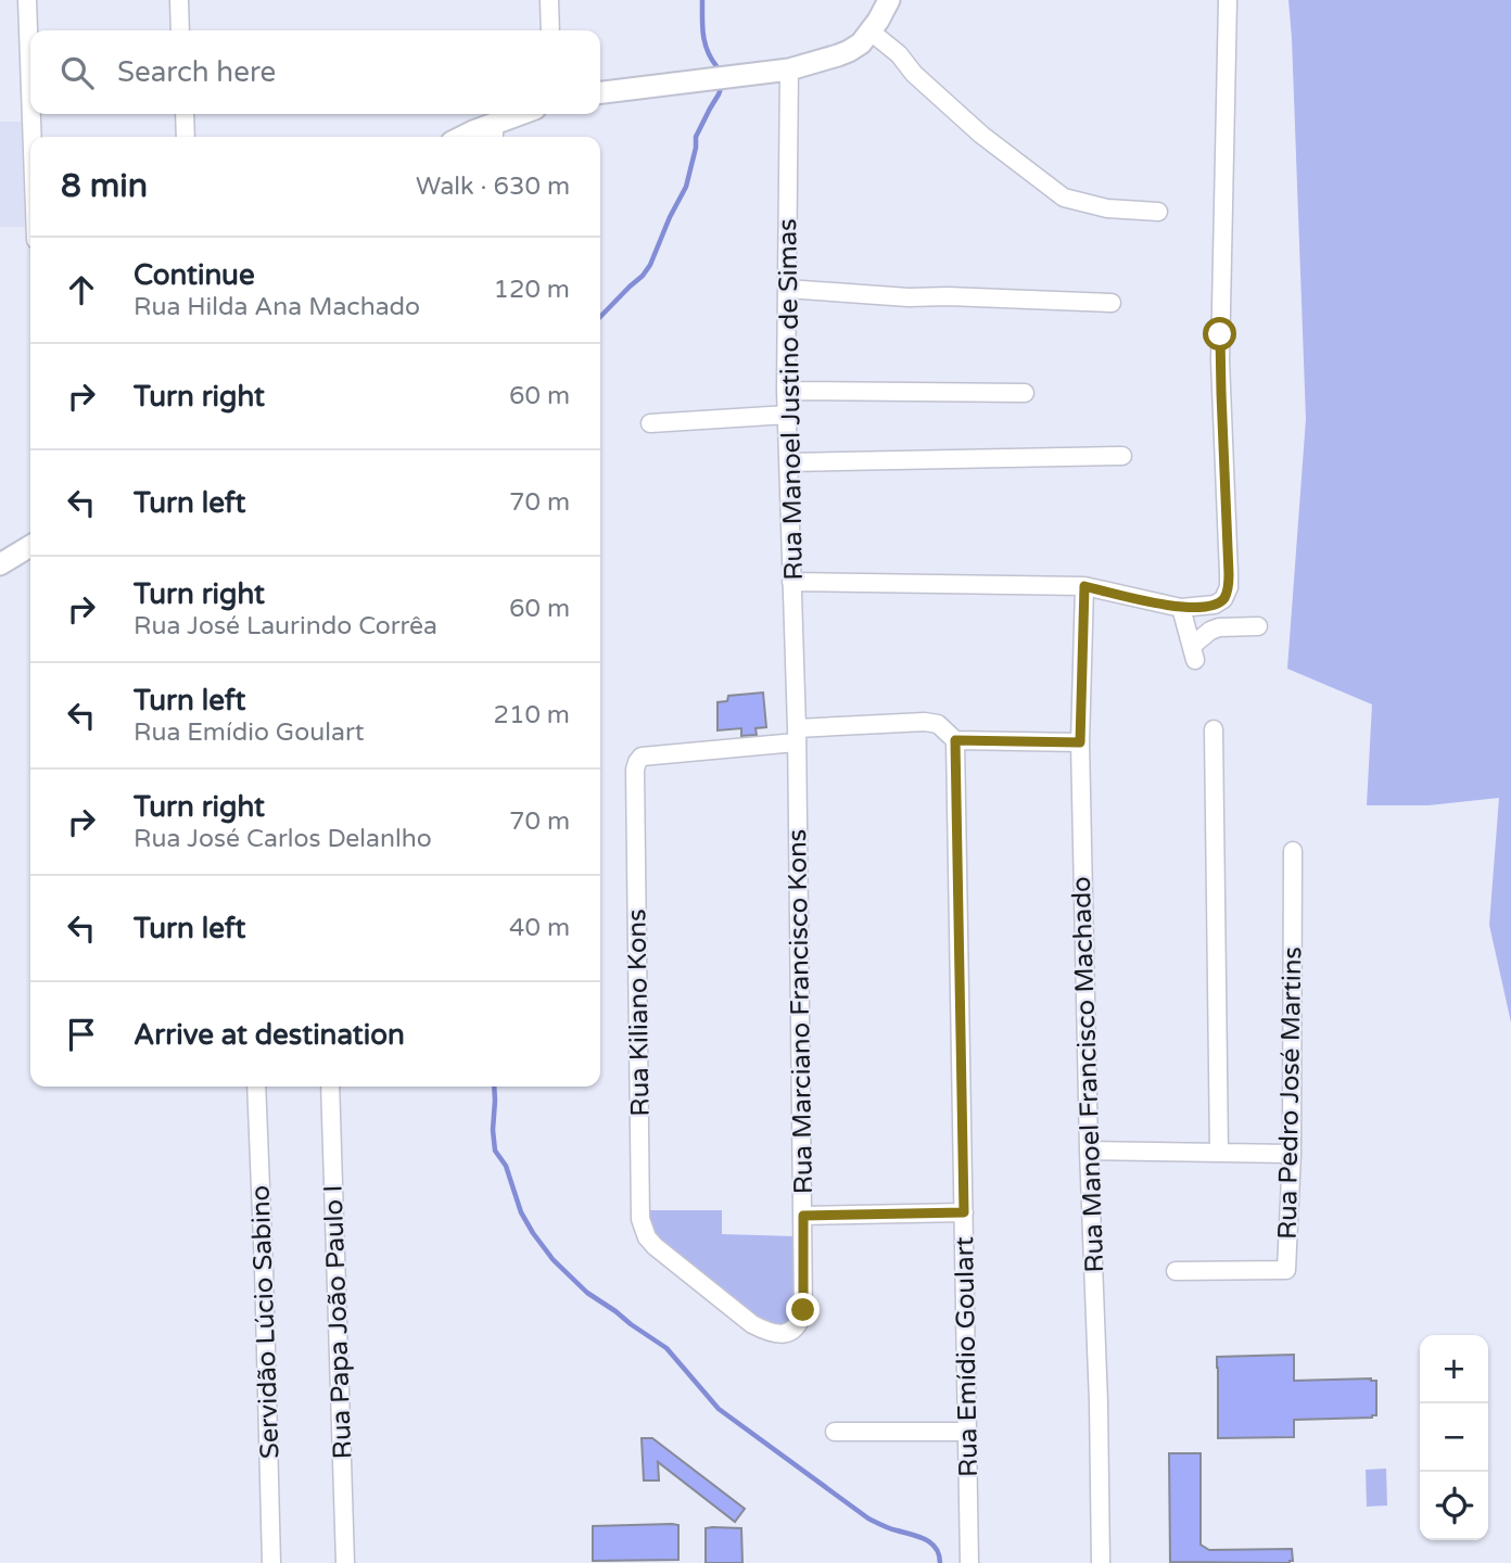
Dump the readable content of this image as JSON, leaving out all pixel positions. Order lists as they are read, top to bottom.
{
  "streets": {
    "street": [
      "Rua Manoel Justino de Simas",
      "Rua Marciano Francisco Kons",
      "Rua Kiliano Kons",
      "Rua Manoel Francisco Machado",
      "Rua Pedro José Martins",
      "Servidão Lúcio Sabino",
      "Rua Papa João Paulo I",
      "Rua Emídio Goulart"
    ]
  },
  "crossings": [
    ["Rua Manoel Justino de Simas", "Rua Marciano Francisco Kons"],
    ["Rua Manoel Justino de Simas", "Rua Kiliano Kons"],
    ["Rua Marciano Francisco Kons", "Rua Kiliano Kons"]
  ],
  "page": {
    "search": "Search here",
    "heading": ["8 min", "Walk · 630 m"],
    "list": [
      ["Continue", "Rua Hilda Ana Machado", "120 m"],
      ["Turn right", "60 m"],
      ["Turn left", "70 m"],
      ["Turn right", "Rua José Laurindo Corrêa", "60 m"],
      ["Turn left", "Rua Emídio Goulart", "210 m"],
      ["Turn right", "Rua José Carlos Delanlho", "70 m"],
      ["Turn left", "40 m"],
      "Arrive at destination"
    ],
    "map_buttons": ["+", "−"]
  }
}
